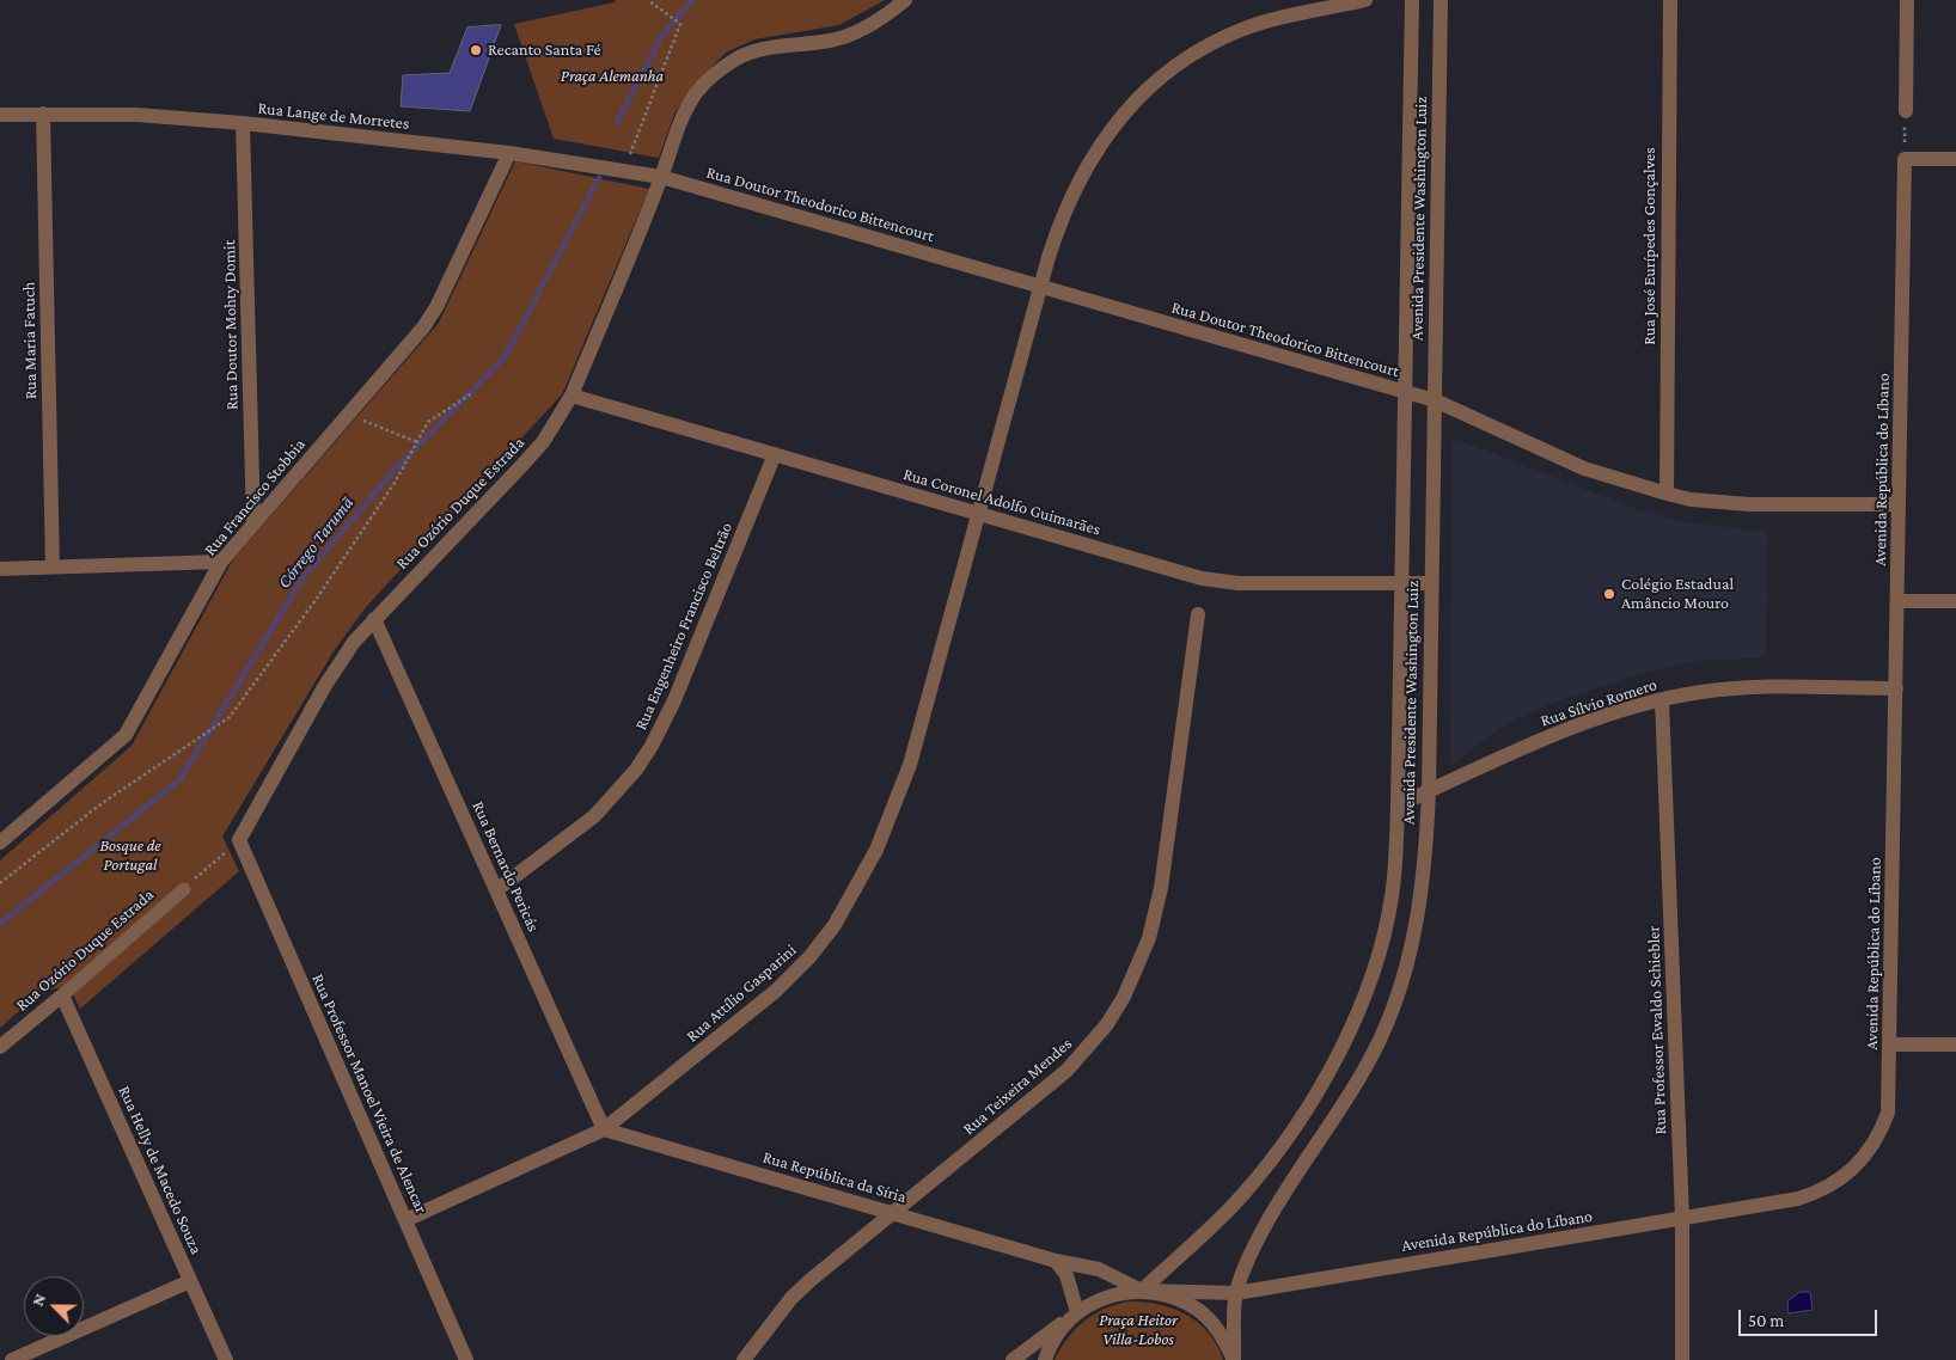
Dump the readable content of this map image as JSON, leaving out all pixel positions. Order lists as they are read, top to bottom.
{
  "streets": {
    "street": [
      "Rua Lange de Morretes",
      "Rua Doutor Theodorico Bittencourt",
      "Avenida Presidente Washington Luiz",
      "Rua José Eurípedes Gonçalves",
      "Rua Doutor Mohty Domit",
      "Rua Maria Fatuch",
      "Avenida República do Líbano",
      "Rua Francisco Stobbia",
      "Rua Coronel Adolfo Guimarães",
      "Rua Ozório Duque Estrada",
      "Rua Engenheiro Francisco Beltrão",
      "Rua Sílvio Romero",
      "Rua Bernardo Pericás",
      "Rua Attílio Gasparini",
      "Rua Professor Ewaldo Schiebler",
      "Rua Teixeira Mendes",
      "Rua Professor Manoel Vieira de Alencar",
      "Rua Helly de Macedo Souza",
      "Rua República da Síria"
    ]
  },
  "crossings": [
    ["Rua Lange de Morretes", "Rua Doutor Theodorico Bittencourt"],
    ["Rua Lange de Morretes", "Rua Doutor Mohty Domit"],
    ["Rua Lange de Morretes", "Rua Maria Fatuch"],
    ["Rua Lange de Morretes", "Rua Francisco Stobbia"],
    ["Rua Lange de Morretes", "Rua Ozório Duque Estrada"],
    ["Rua Doutor Theodorico Bittencourt", "Avenida Presidente Washington Luiz"],
    ["Rua Doutor Theodorico Bittencourt", "Rua José Eurípedes Gonçalves"],
    ["Rua Doutor Theodorico Bittencourt", "Avenida República do Líbano"],
    ["Rua Doutor Theodorico Bittencourt", "Rua Ozório Duque Estrada"],
    ["Rua Doutor Theodorico Bittencourt", "Rua Attílio Gasparini"],
    ["Avenida Presidente Washington Luiz", "Avenida República do Líbano"],
    ["Avenida Presidente Washington Luiz", "Rua Coronel Adolfo Guimarães"],
    ["Avenida Presidente Washington Luiz", "Rua Sílvio Romero"],
    ["Avenida Presidente Washington Luiz", "Rua República da Síria"],
    ["Rua Doutor Mohty Domit", "Rua Francisco Stobbia"],
    ["Avenida República do Líbano", "Rua Sílvio Romero"],
    ["Avenida República do Líbano", "Rua Professor Ewaldo Schiebler"],
    ["Avenida República do Líbano", "Rua República da Síria"],
    ["Rua Coronel Adolfo Guimarães", "Rua Ozório Duque Estrada"],
    ["Rua Coronel Adolfo Guimarães", "Rua Engenheiro Francisco Beltrão"],
    ["Rua Coronel Adolfo Guimarães", "Rua Attílio Gasparini"],
    ["Rua Ozório Duque Estrada", "Rua Bernardo Pericás"],
    ["Rua Ozório Duque Estrada", "Rua Professor Manoel Vieira de Alencar"],
    ["Rua Ozório Duque Estrada", "Rua Helly de Macedo Souza"],
    ["Rua Engenheiro Francisco Beltrão", "Rua Bernardo Pericás"],
    ["Rua Sílvio Romero", "Rua Professor Ewaldo Schiebler"],
    ["Rua Bernardo Pericás", "Rua Attílio Gasparini"],
    ["Rua Bernardo Pericás", "Rua República da Síria"],
    ["Rua Attílio Gasparini", "Rua Professor Manoel Vieira de Alencar"],
    ["Rua Attílio Gasparini", "Rua República da Síria"],
    ["Rua Teixeira Mendes", "Rua República da Síria"]
  ],
  "water": ["Córrego Tarumã"],
  "parks": ["Praça Alemanha", "Bosque de Portugal", "Praça Heitor Villa-Lobos"],
  "places": ["Recanto Santa Fé", "Colégio Estadual Amâncio Mouro"],
  "scale_bar": "50 m",
  "north": "top left"
}
